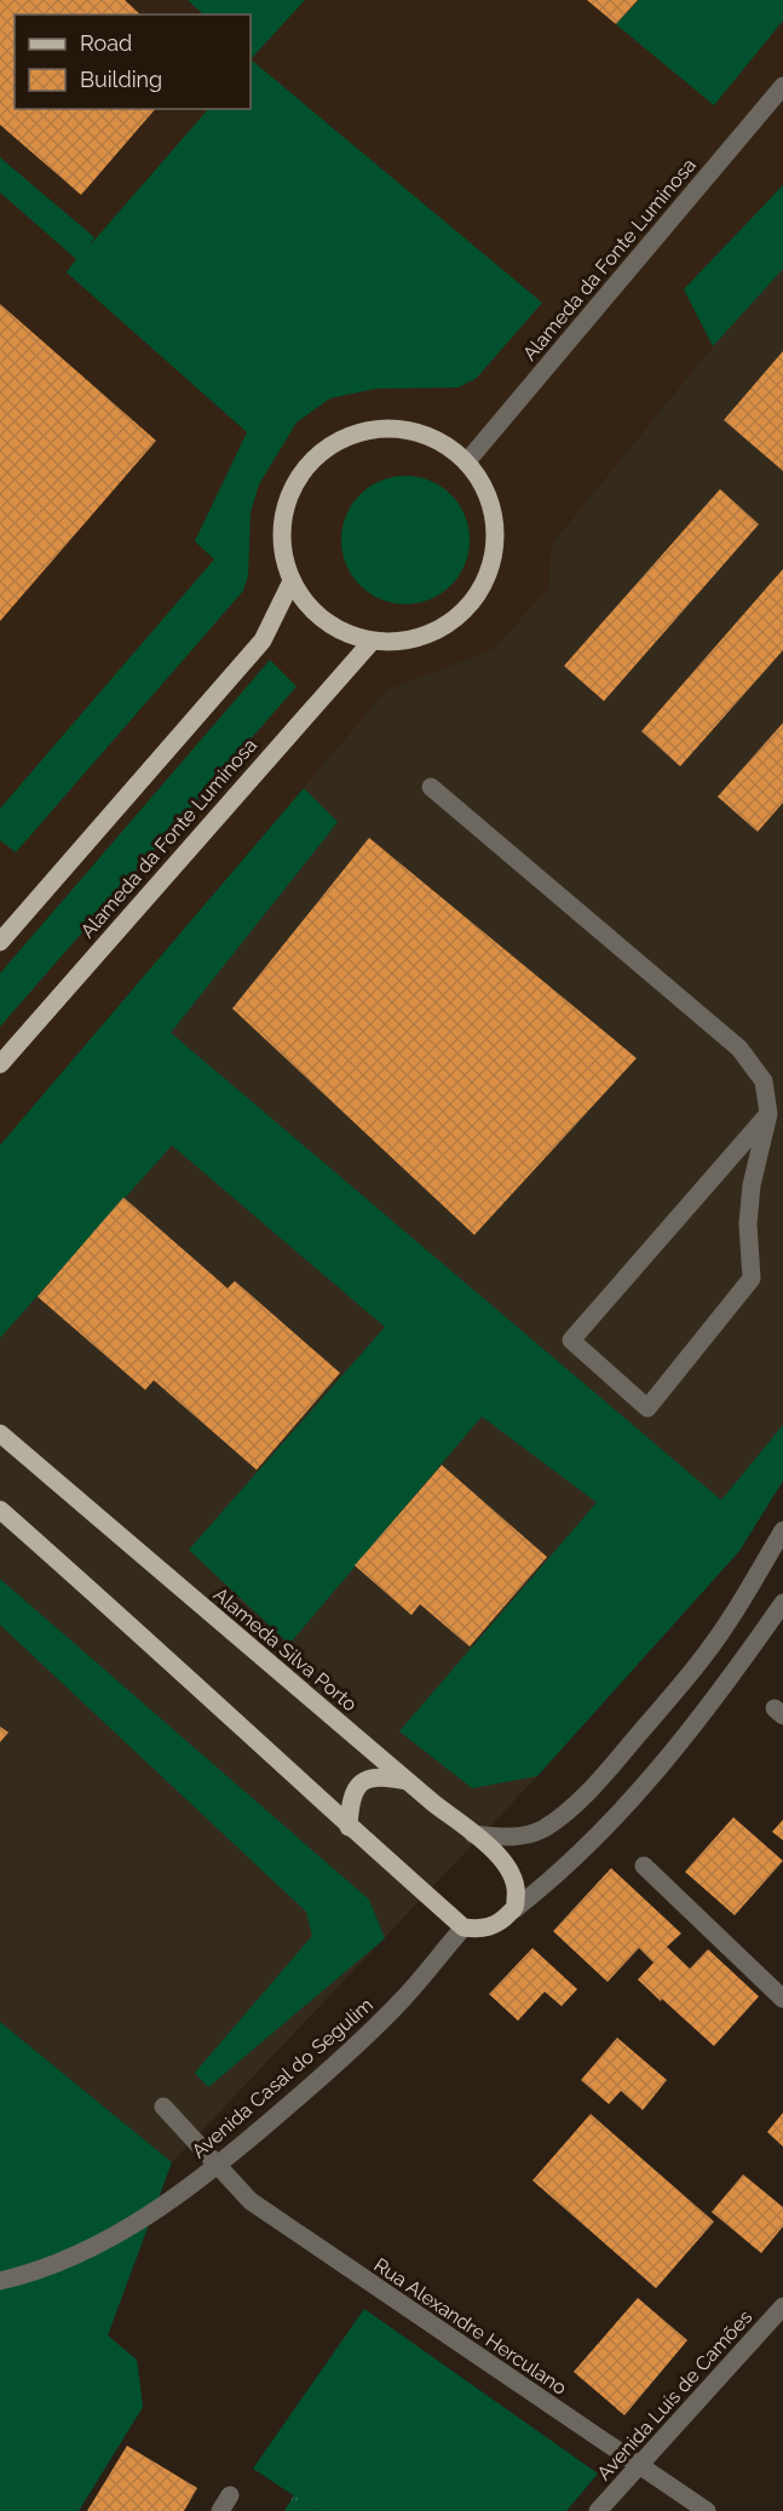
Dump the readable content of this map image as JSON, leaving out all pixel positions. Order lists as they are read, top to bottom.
{
  "streets": {
    "main road": ["Alameda da Fonte Luminosa", "Alameda Silva Porto"],
    "street": ["Avenida Casal do Segulim", "Rua Alexandre Herculano", "Avenida Luís de Camões"]
  },
  "crossings": [
    ["Avenida Casal do Segulim", "Rua Alexandre Herculano"],
    ["Rua Alexandre Herculano", "Avenida Luís de Camões"]
  ],
  "legend": ["Road", "Building"]
}
